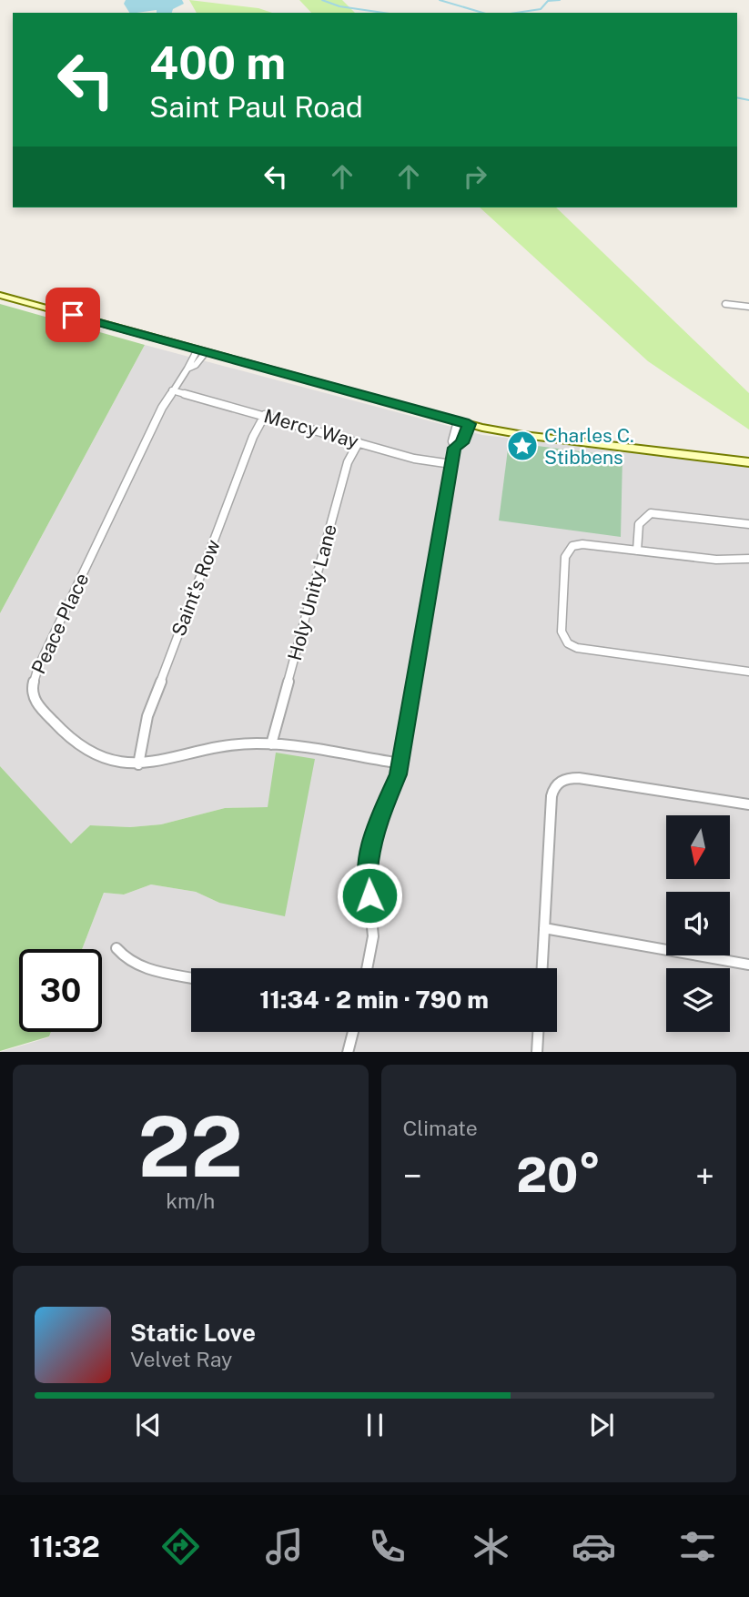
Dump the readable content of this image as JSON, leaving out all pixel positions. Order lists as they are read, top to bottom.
{
  "streets": {
    "street": [
      "Mercy Way",
      "Saint's Row",
      "Holy Unity Lane",
      "Peace Place"
    ]
  },
  "crossings": [
    ["Mercy Way", "Saint's Row"],
    ["Mercy Way", "Holy Unity Lane"],
    ["Mercy Way", "Peace Place"],
    ["Saint's Row", "Peace Place"],
    ["Holy Unity Lane", "Peace Place"]
  ],
  "places": {
    "place": ["Charles C. Stibbens"]
  },
  "north": "bottom",
  "page": {
    "turn": ["400 m", "Saint Paul Road"],
    "limit": "30",
    "trip": "11:34 · 2 min · 790 m",
    "tile": [
      ["22", "km/h"],
      "Climate"
    ],
    "heat": ["−", "20°", "+"],
    "song": ["Static Love", "Velvet Ray"],
    "tabs": "11:32"
  }
}
